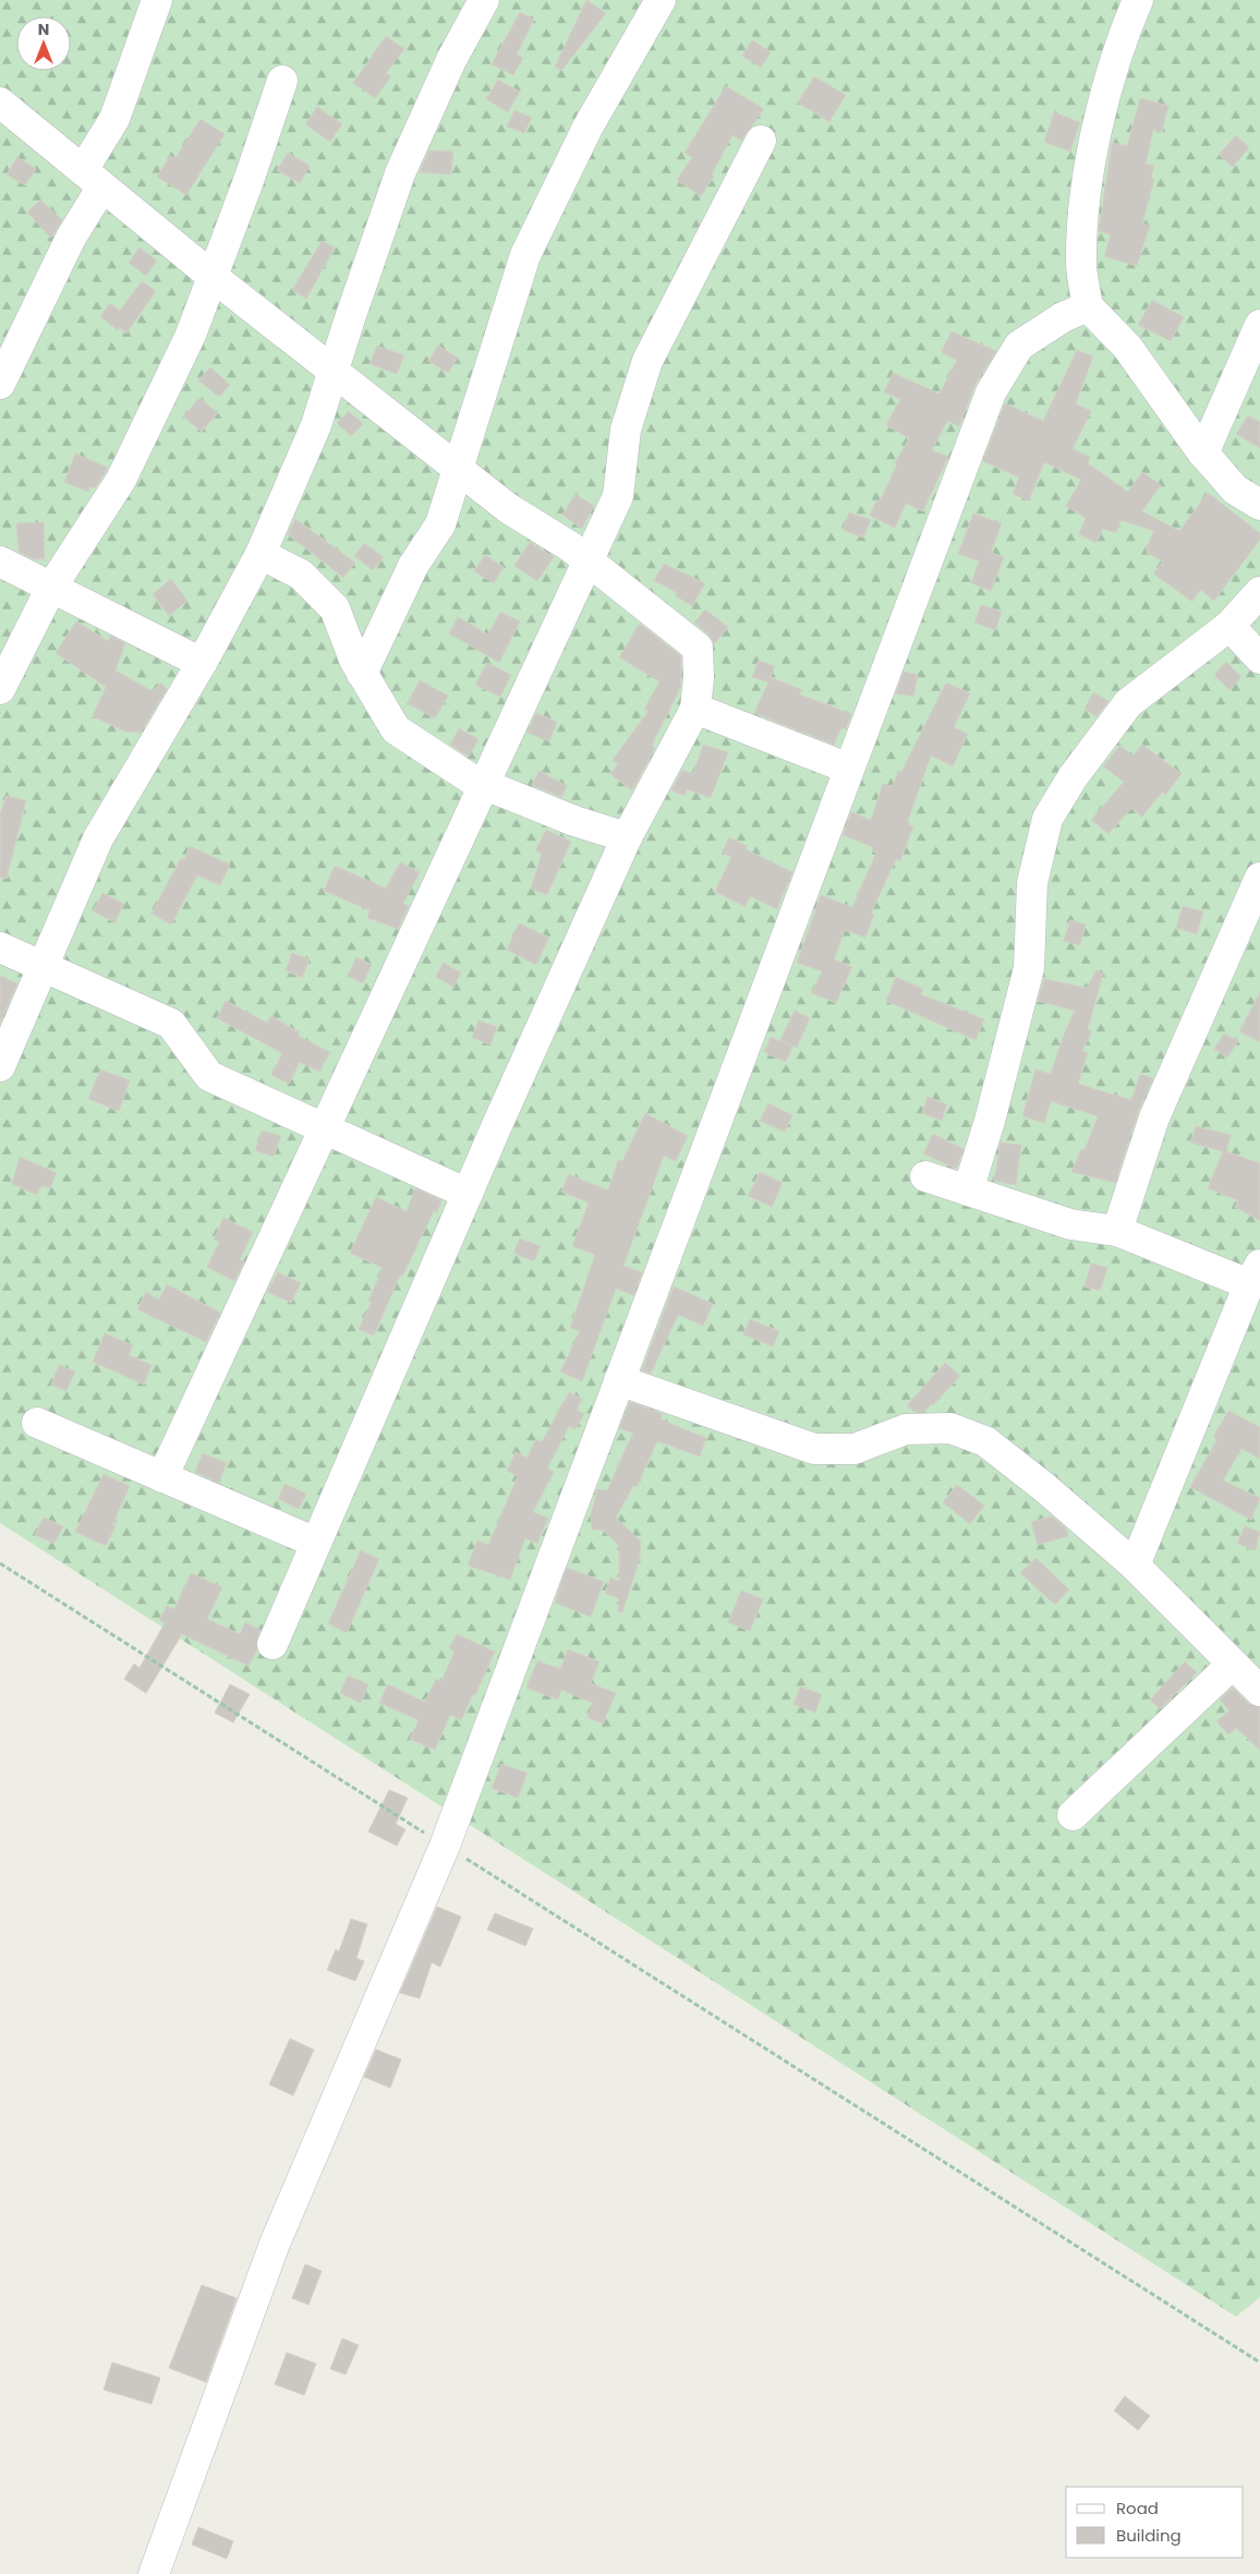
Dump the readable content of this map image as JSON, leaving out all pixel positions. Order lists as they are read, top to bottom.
{
  "legend": ["Road", "Building"],
  "north": "top"
}
